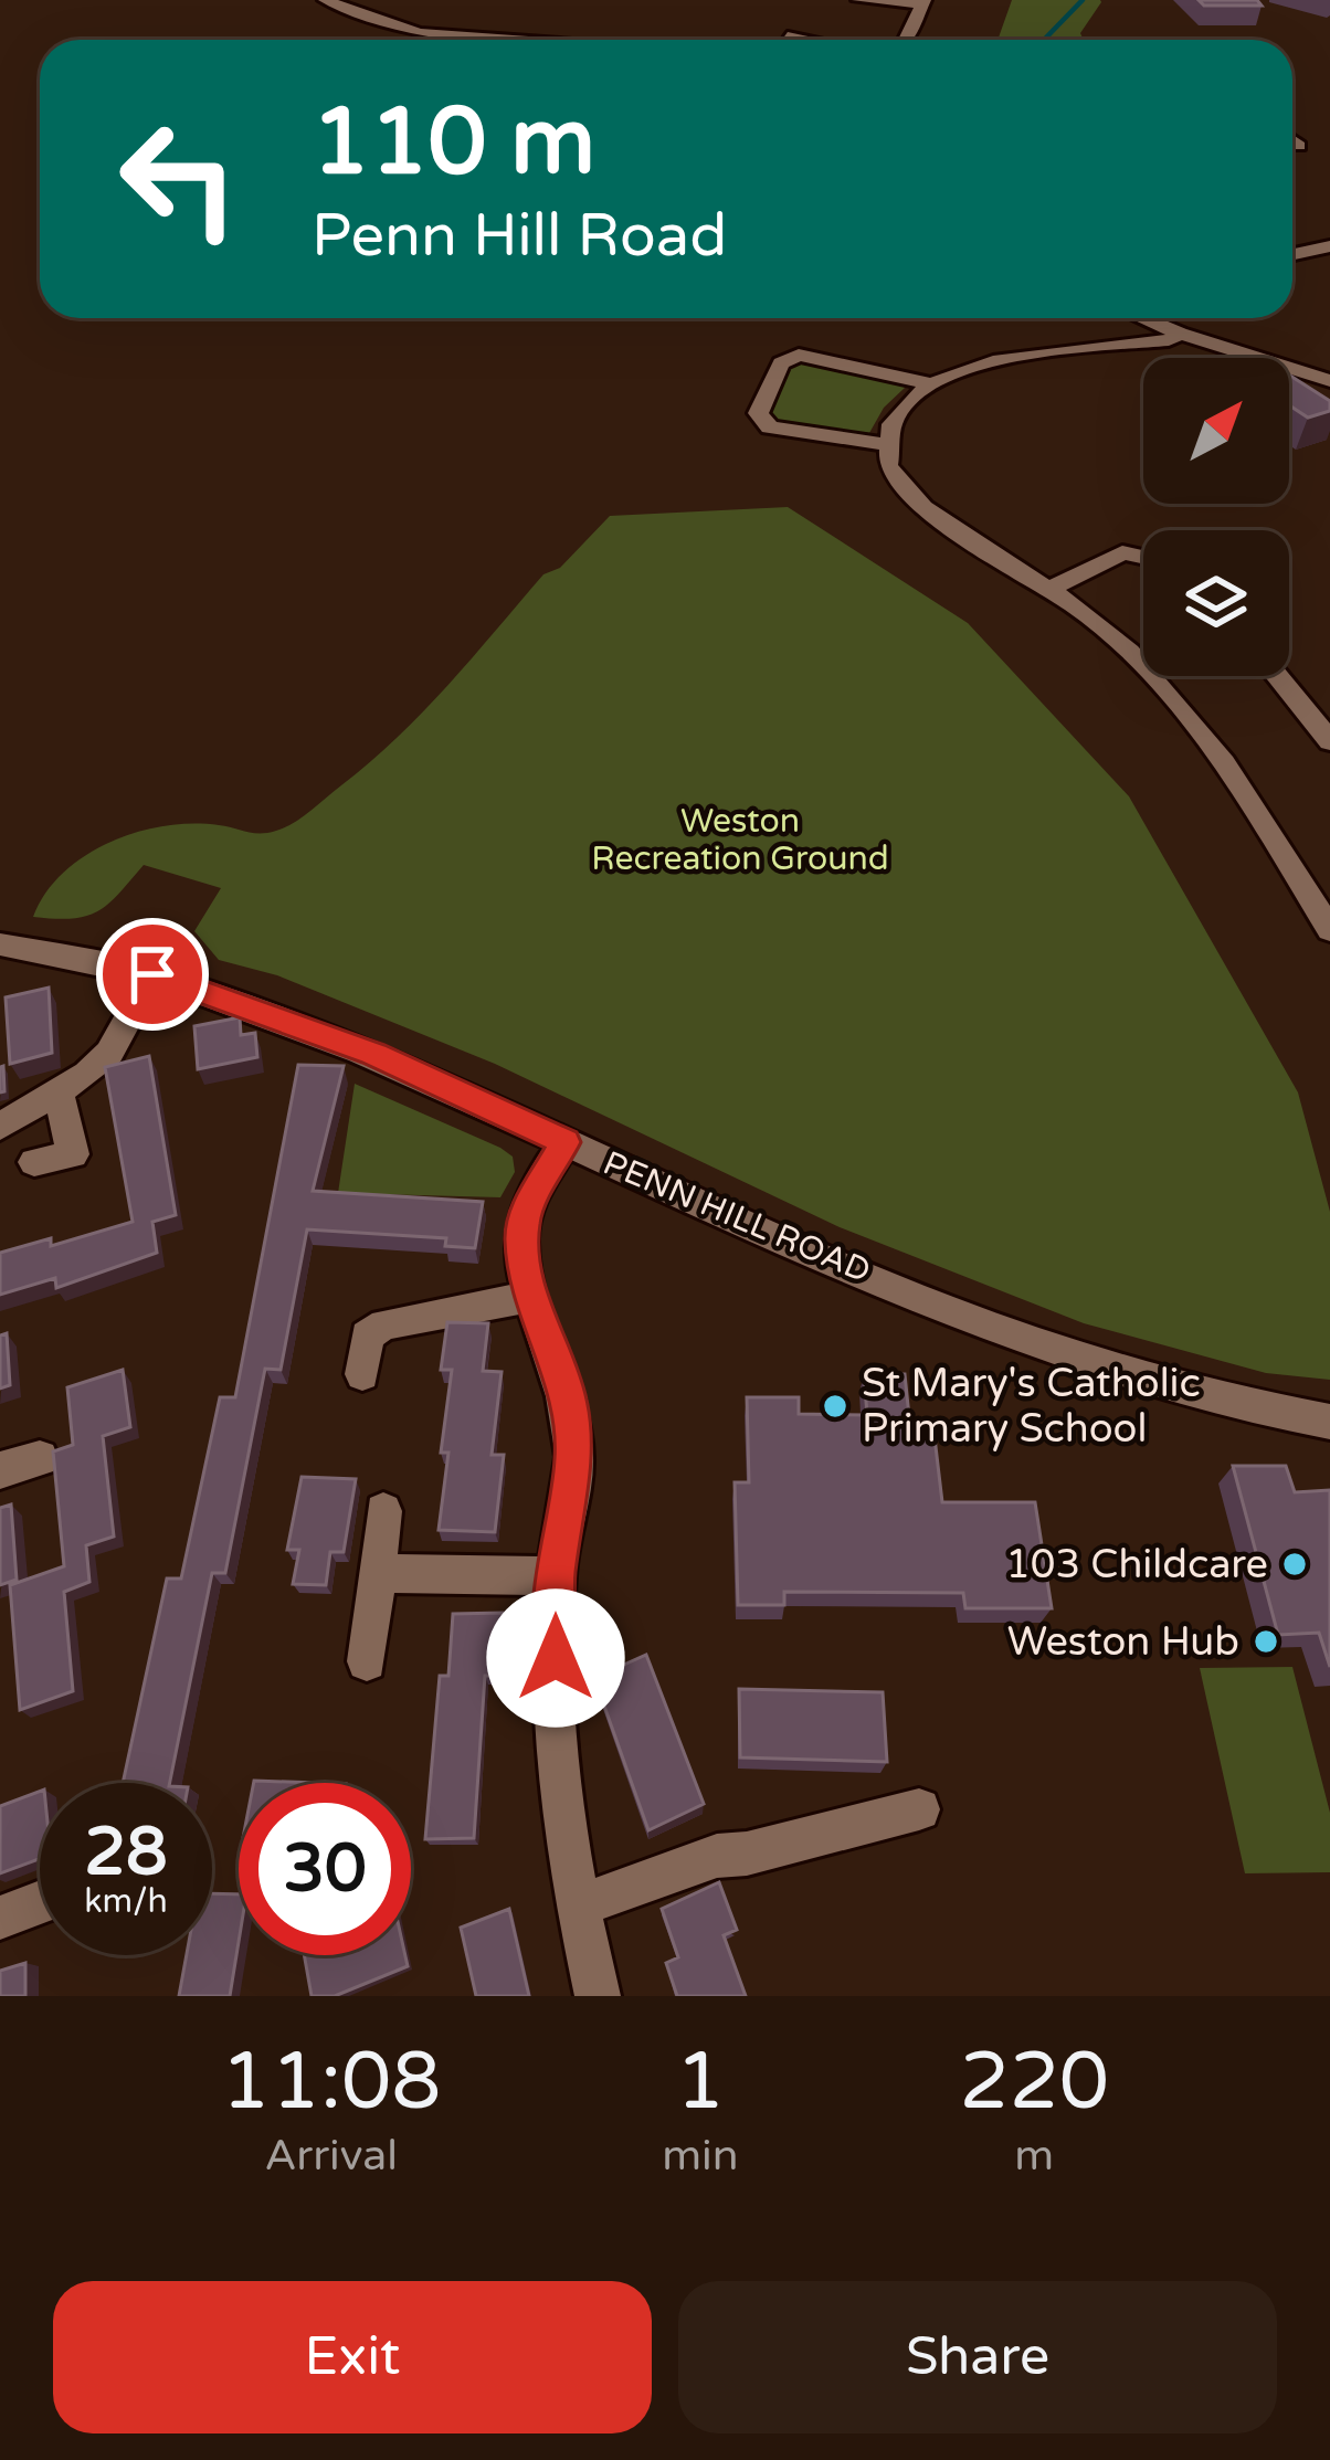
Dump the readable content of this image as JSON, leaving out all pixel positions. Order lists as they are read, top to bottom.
{
  "streets": {
    "street": ["PENN HILL ROAD"]
  },
  "parks": ["Weston Recreation Ground"],
  "places": ["St Mary's Catholic Primary School", "103 Childcare", "Weston Hub"],
  "north": "top right",
  "page": {
    "turn": ["110 m", "Penn Hill Road"],
    "speed": "28 km/h",
    "limit": "30",
    "eta": [
      "11:08",
      "Arrival",
      "1",
      "min",
      "220",
      "m"
    ],
    "buttons": ["Exit", "Share"]
  }
}
